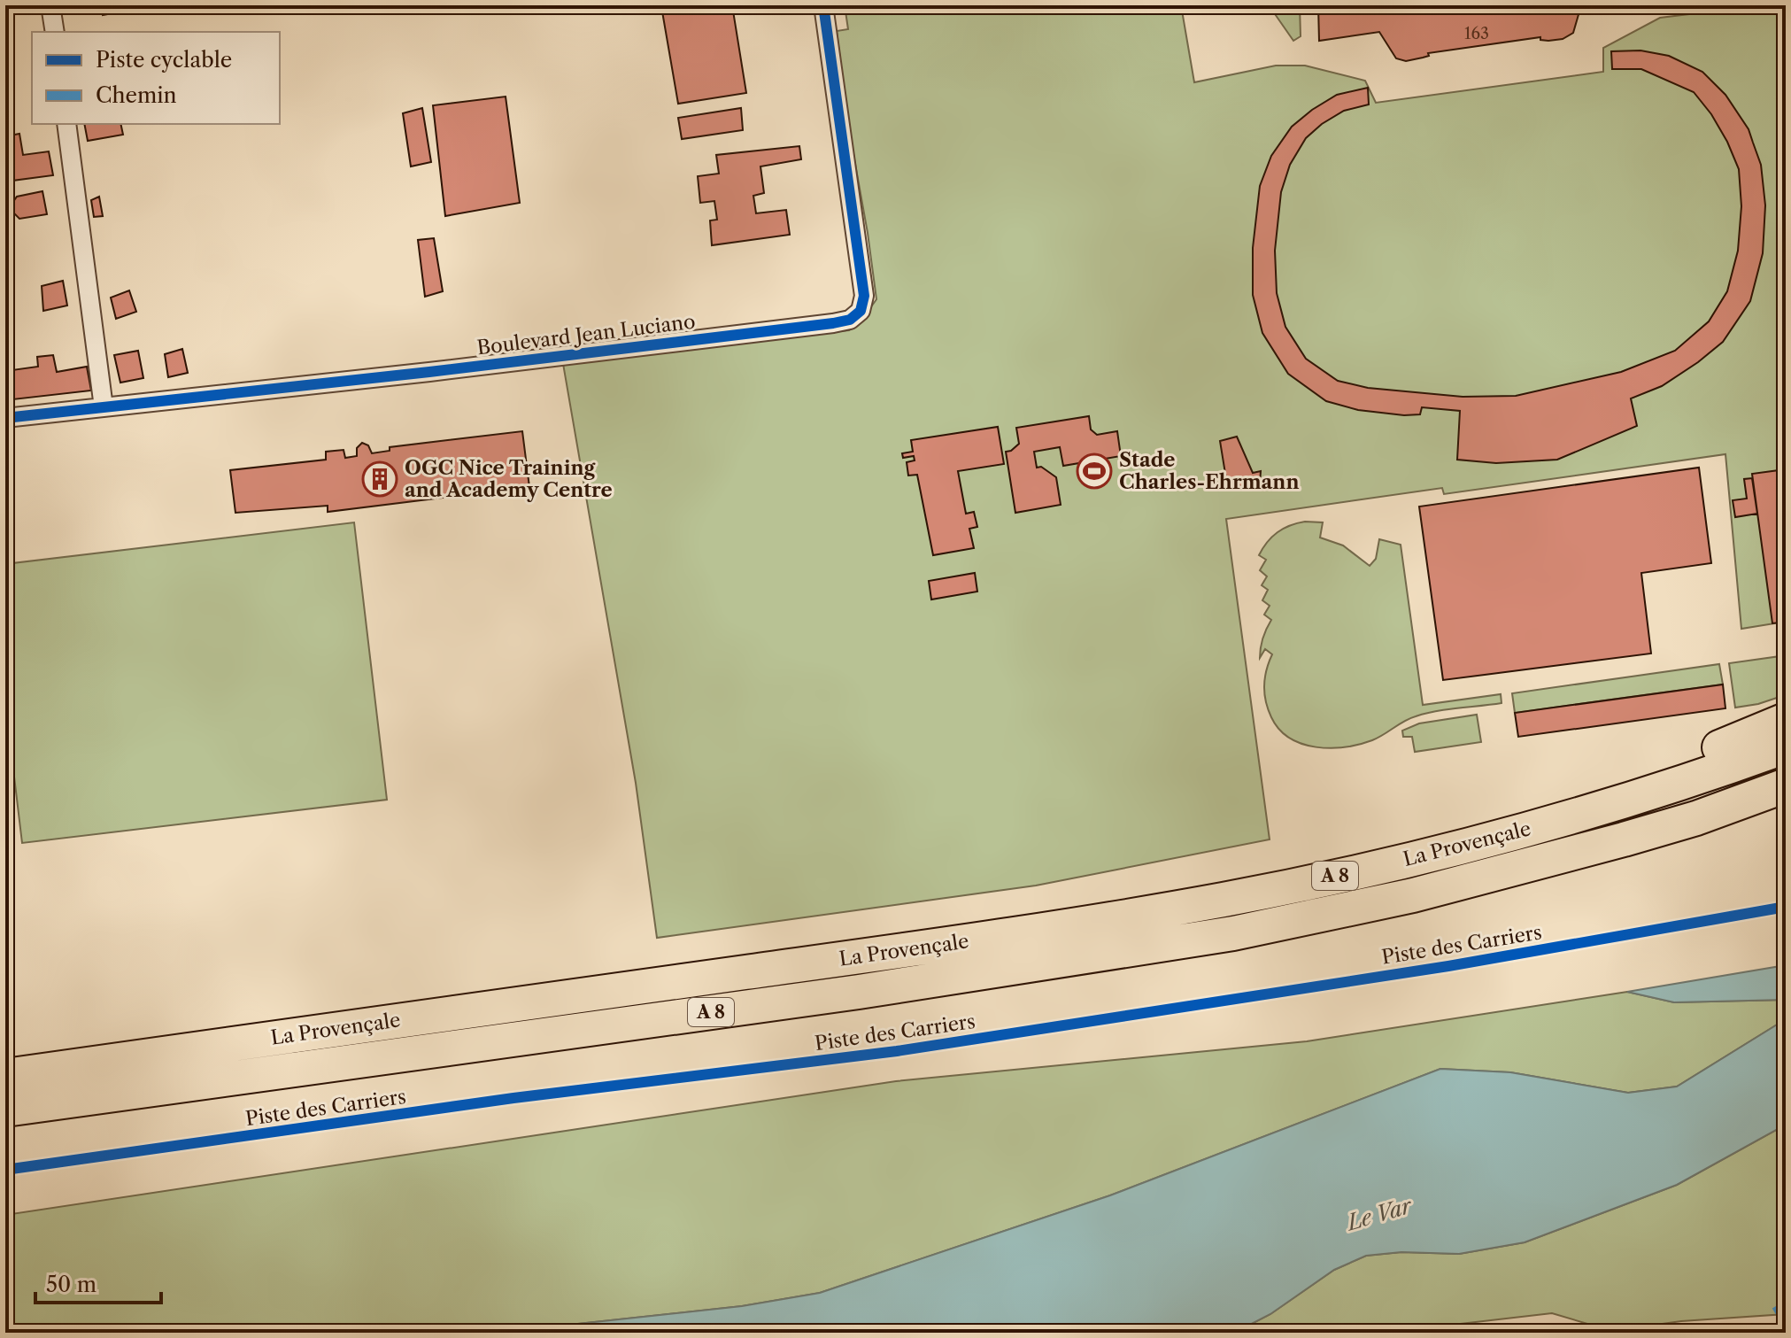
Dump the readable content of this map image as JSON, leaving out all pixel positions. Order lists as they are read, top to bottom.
{
  "streets": {
    "highway": ["La Provençale", "A 8"],
    "street": ["Boulevard Jean Luciano"],
    "cycle path": ["Piste des Carriers"]
  },
  "water": ["Le Var"],
  "places": {
    "sports": ["Stade Charles-Ehrmann"],
    "building": ["OGC Nice Training and Academy Centre"]
  },
  "house_numbers": ["163"],
  "legend": ["Piste cyclable", "Chemin"],
  "scale_bar": "50 m"
}
